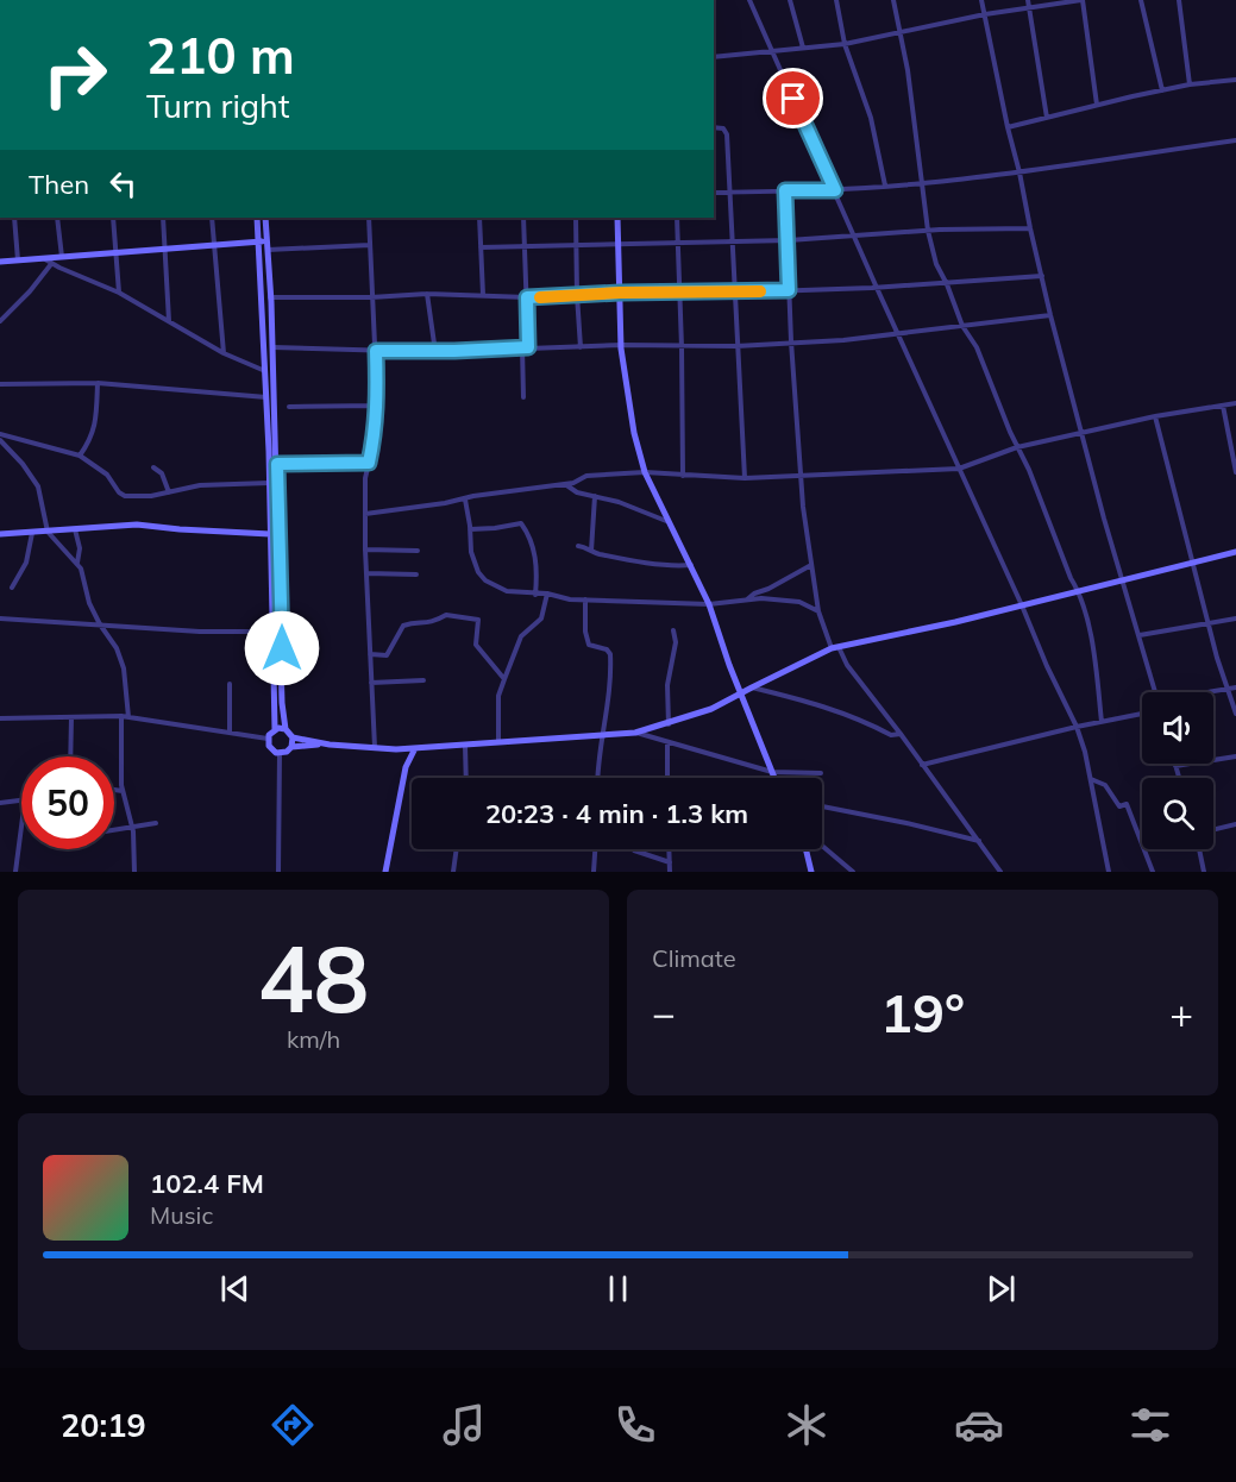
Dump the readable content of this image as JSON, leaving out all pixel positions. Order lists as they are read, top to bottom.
{
  "page": {
    "turn": ["210 m", "Turn right"],
    "then": "Then",
    "limit": "50",
    "trip": "20:23 · 4 min · 1.3 km",
    "tile": [
      ["48", "km/h"],
      "Climate"
    ],
    "heat": ["−", "19°", "+"],
    "song": ["102.4 FM", "Music"],
    "tabs": "20:19"
  }
}
